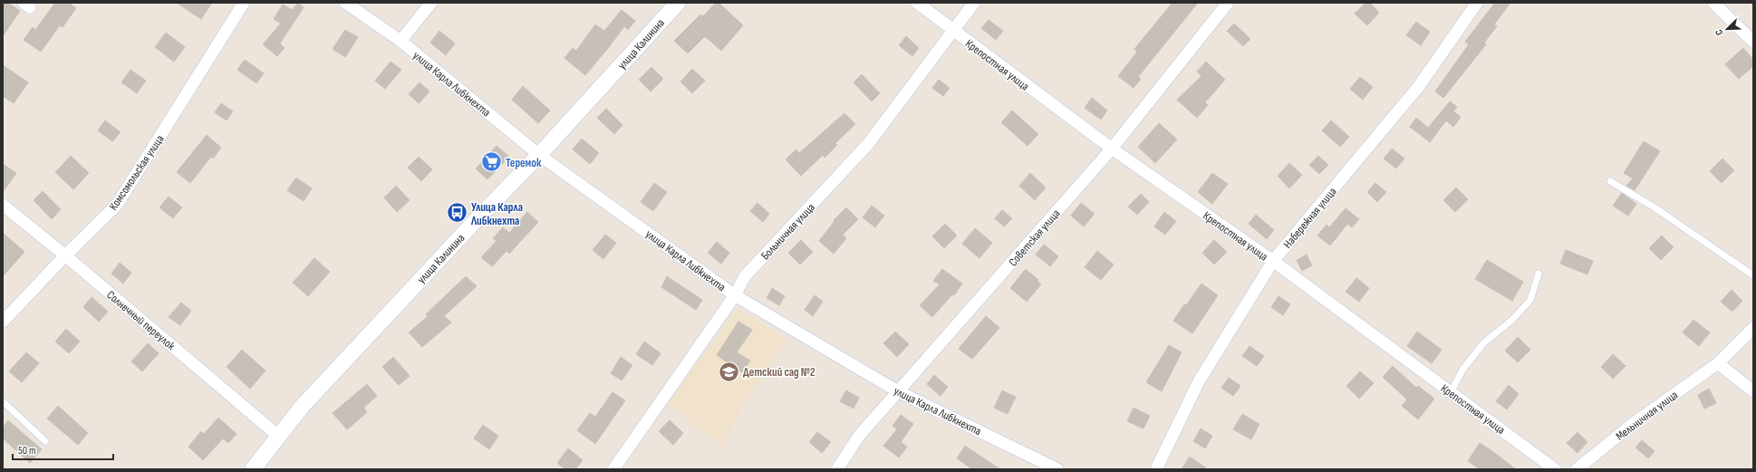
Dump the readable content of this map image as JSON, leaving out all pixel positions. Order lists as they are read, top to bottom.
{
  "streets": {
    "street": [
      "улица Калинина",
      "Крепостная улица",
      "улица Карла Либкнехта",
      "Комсомольская улица",
      "Набережная улица",
      "Больничная улица",
      "Советская улица",
      "Солнечный переулок",
      "Мельничная улица"
    ]
  },
  "crossings": [
    ["улица Калинина", "улица Карла Либкнехта"],
    ["улица Калинина", "Солнечный переулок"],
    ["Крепостная улица", "Набережная улица"],
    ["Крепостная улица", "Больничная улица"],
    ["Крепостная улица", "Советская улица"],
    ["улица Карла Либкнехта", "Больничная улица"],
    ["улица Карла Либкнехта", "Советская улица"],
    ["Комсомольская улица", "Солнечный переулок"]
  ],
  "places": {
    "supermarket": ["Теремок"],
    "bus stop": ["Улица Карла Либкнехта"],
    "school or university": ["Детский сад №2"]
  },
  "scale_bar": "50 m",
  "north": "bottom left"
}
